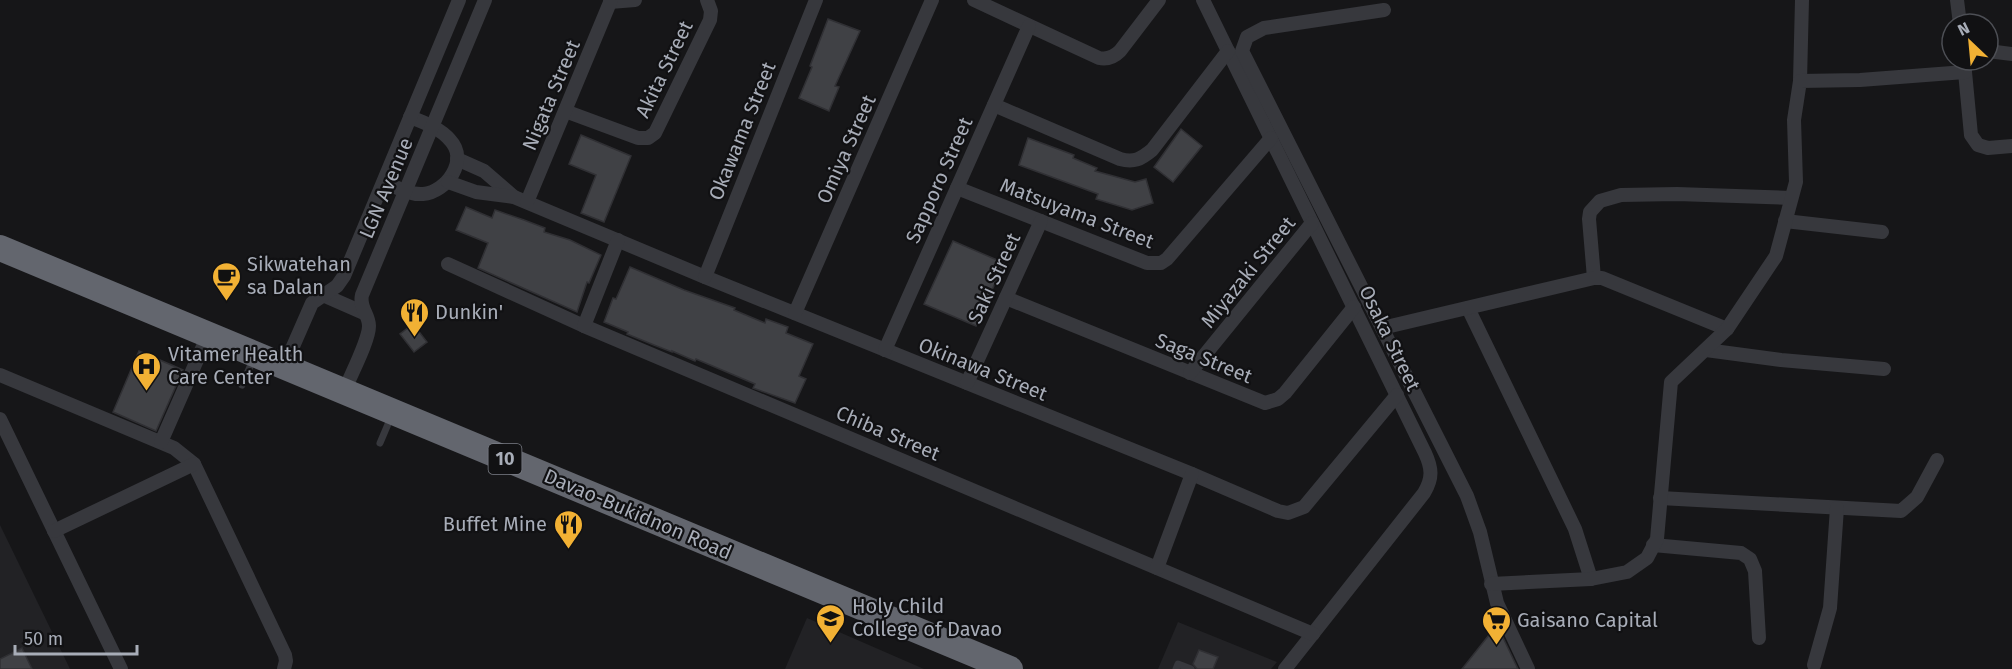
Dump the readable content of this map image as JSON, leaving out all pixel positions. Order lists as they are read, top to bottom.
{
  "streets": {
    "highway": ["10", "Davao-Bukidnon Road"],
    "street": [
      "Akita Street",
      "Nigata Street",
      "Okawama Street",
      "Omiya Street",
      "Sapporo Street",
      "LGN Avenue",
      "Matsuyama Street",
      "Miyazaki Street",
      "Saki Street",
      "Osaka Street",
      "Saga Street",
      "Okinawa Street",
      "Chiba Street"
    ]
  },
  "crossings": [
    ["Akita Street", "Nigata Street"],
    ["Nigata Street", "Okinawa Street"],
    ["Okawama Street", "Okinawa Street"],
    ["Omiya Street", "Okinawa Street"],
    ["Sapporo Street", "Matsuyama Street"],
    ["Sapporo Street", "Okinawa Street"],
    ["LGN Avenue", "Davao-Bukidnon Road"],
    ["Matsuyama Street", "Saki Street"],
    ["Matsuyama Street", "Osaka Street"],
    ["Miyazaki Street", "Osaka Street"],
    ["Miyazaki Street", "Saga Street"],
    ["Saki Street", "Saga Street"],
    ["Saki Street", "Okinawa Street"],
    ["Osaka Street", "Saga Street"],
    ["Osaka Street", "Okinawa Street"],
    ["Osaka Street", "Chiba Street"]
  ],
  "places": {
    "cafe": ["Sikwatehan sa Dalan"],
    "restaurant": ["Dunkin'", "Buffet Mine"],
    "hospital": ["Vitamer Health Care Center"],
    "school or university": ["Holy Child College of Davao"],
    "supermarket": ["Gaisano Capital"]
  },
  "scale_bar": "50 m",
  "north": "top left"
}
